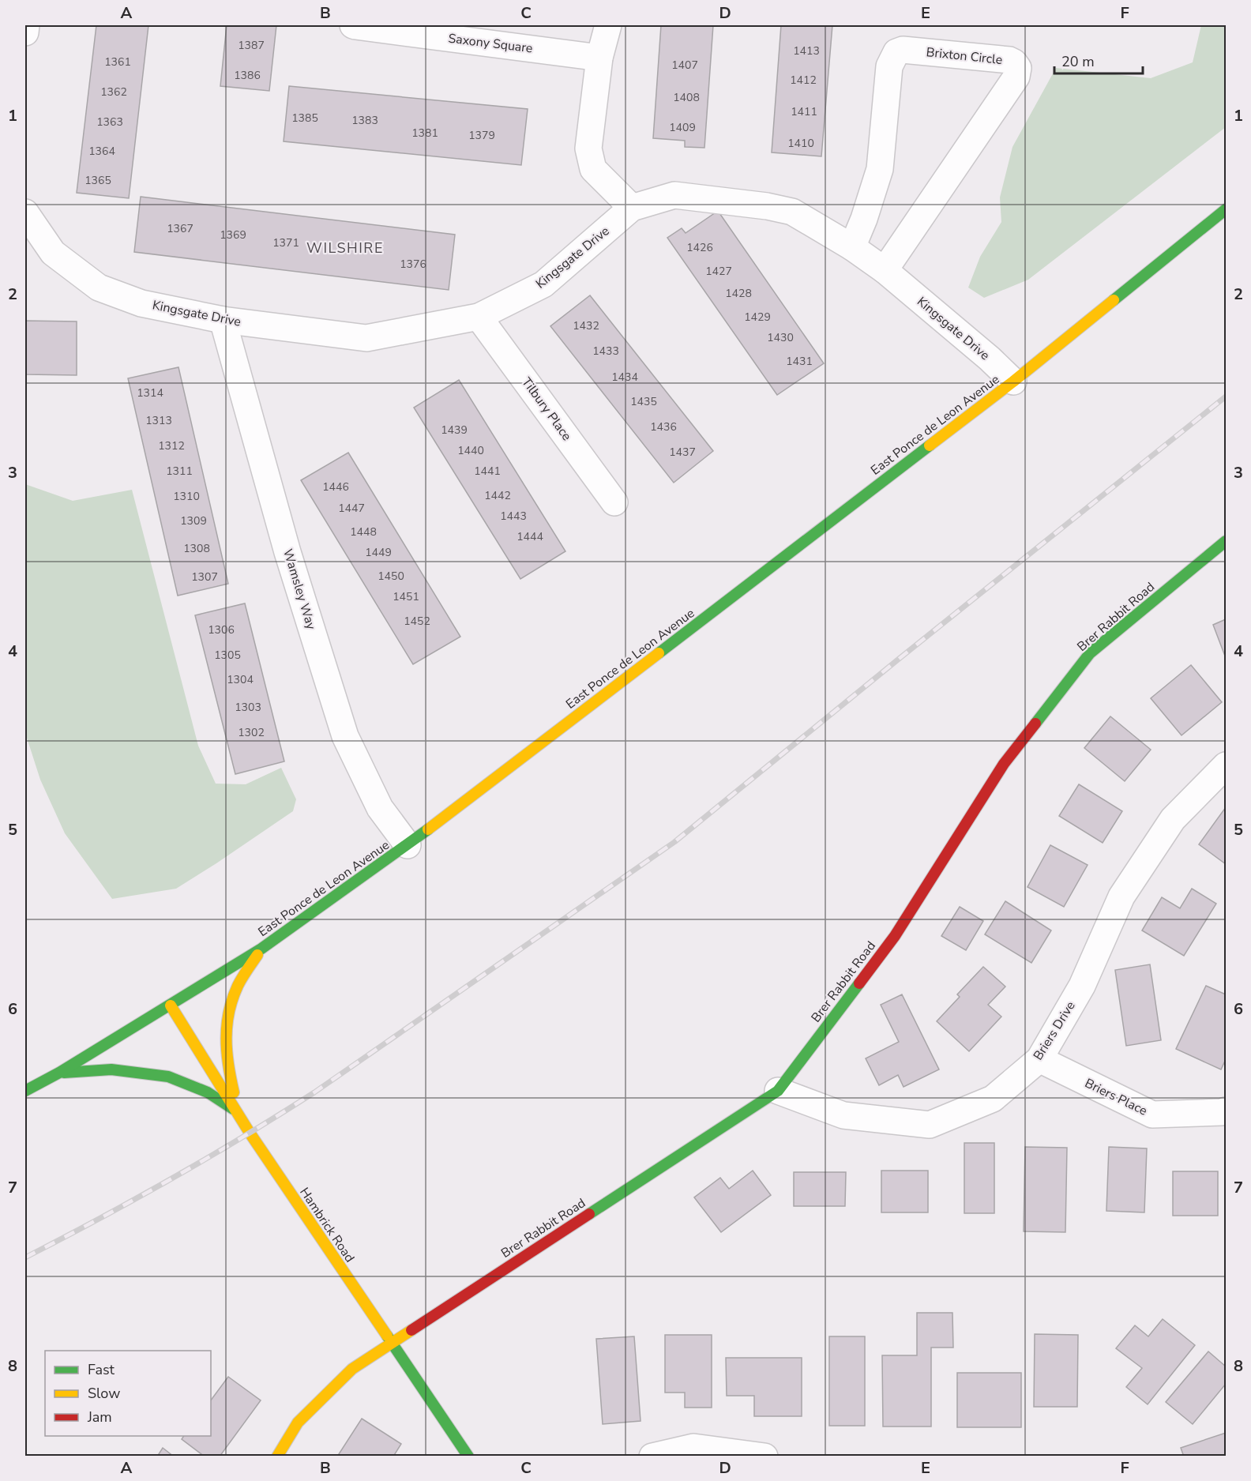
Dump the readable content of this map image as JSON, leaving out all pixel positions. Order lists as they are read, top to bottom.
{
  "streets": {
    "street": [
      "Saxony Square",
      "Brixton Circle",
      "Kingsgate Drive",
      "Tilbury Place",
      "East Ponce de Leon Avenue",
      "Wamsley Way",
      "Brer Rabbit Road",
      "Briers Drive",
      "Briers Place",
      "Hambrick Road"
    ]
  },
  "crossings": [
    ["Brixton Circle", "Kingsgate Drive"],
    ["Kingsgate Drive", "Tilbury Place"],
    ["Kingsgate Drive", "East Ponce de Leon Avenue"],
    ["Kingsgate Drive", "Wamsley Way"],
    ["East Ponce de Leon Avenue", "Wamsley Way"],
    ["East Ponce de Leon Avenue", "Hambrick Road"],
    ["Brer Rabbit Road", "Briers Drive"],
    ["Brer Rabbit Road", "Hambrick Road"],
    ["Briers Drive", "Briers Place"]
  ],
  "districts": ["WILSHIRE"],
  "house_numbers": [
    "1387",
    "1413",
    "1361",
    "1407",
    "1386",
    "1412",
    "1362",
    "1408",
    "1411",
    "1385",
    "1383",
    "1363",
    "1409",
    "1381",
    "1379",
    "1410",
    "1364",
    "1365",
    "1367",
    "1369",
    "1371",
    "1426",
    "1376",
    "1427",
    "1428",
    "1429",
    "1432",
    "1430",
    "1433",
    "1431",
    "1434",
    "1314",
    "1435",
    "1313",
    "1436",
    "1439",
    "1312",
    "1440",
    "1437",
    "1311",
    "1441",
    "1446",
    "1442",
    "1310",
    "1447",
    "1443",
    "1309",
    "1448",
    "1444",
    "1308",
    "1449",
    "1450",
    "1307",
    "1451",
    "1452",
    "1306",
    "1305",
    "1304",
    "1303",
    "1302"
  ],
  "legend": ["Fast", "Slow", "Jam"],
  "scale_bar": "20 m",
  "grid": {
    "columns": [
      "A",
      "B",
      "C",
      "D",
      "E",
      "F"
    ],
    "rows": [
      "1",
      "2",
      "3",
      "4",
      "5",
      "6",
      "7",
      "8"
    ]
  }
}
